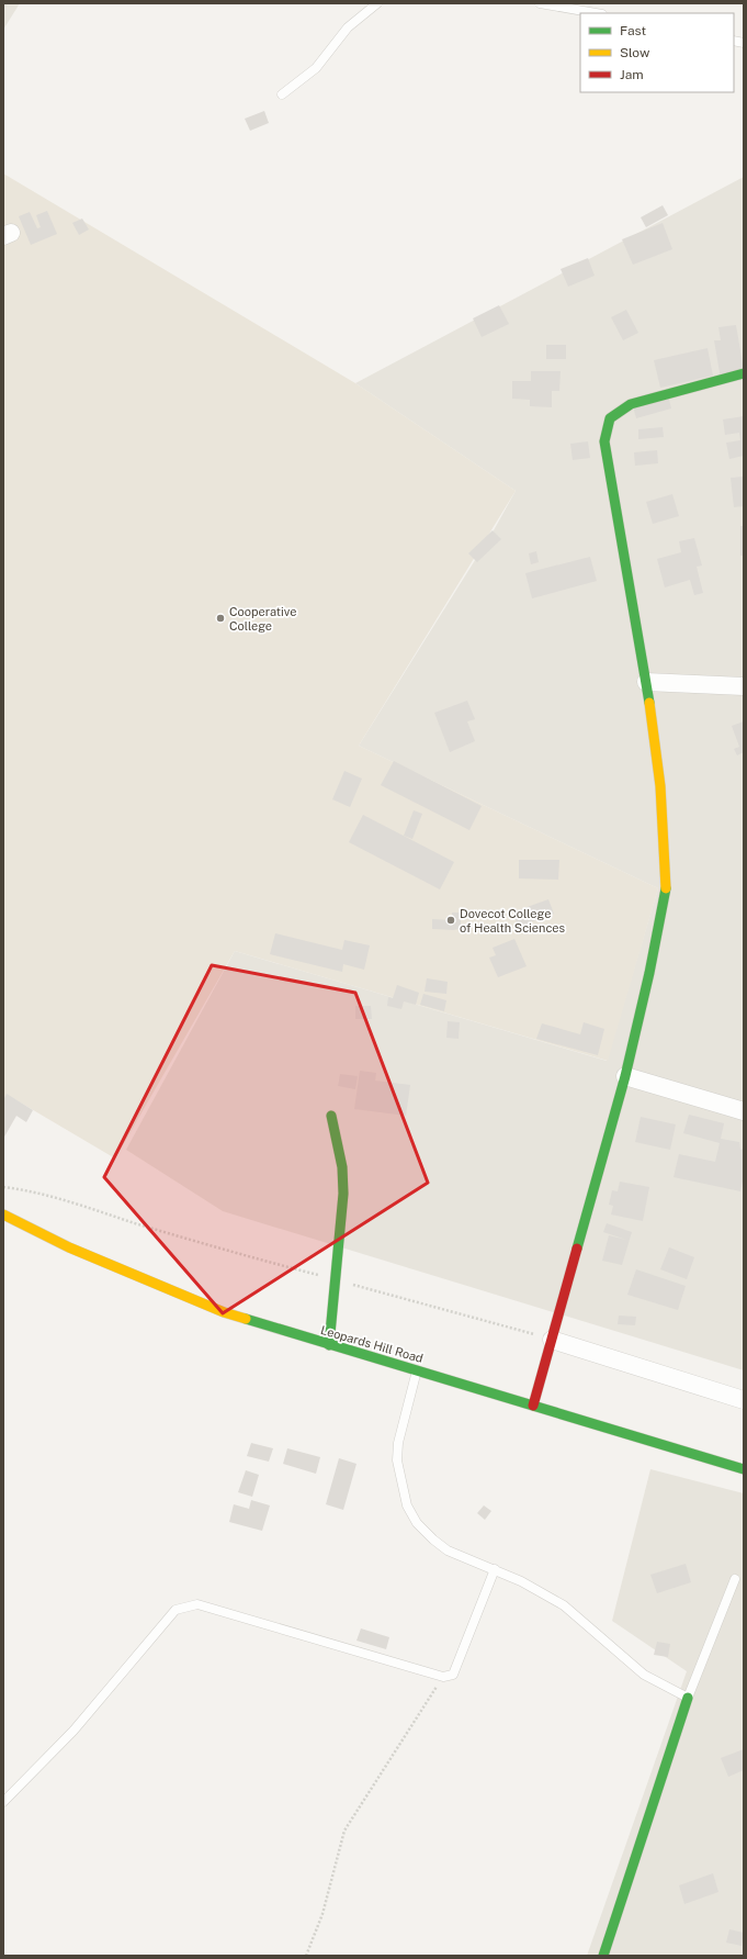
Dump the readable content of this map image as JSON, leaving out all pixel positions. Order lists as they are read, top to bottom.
{
  "streets": {
    "street": ["Leopards Hill Road"]
  },
  "places": ["Cooperative College", "Dovecot College of Health Sciences"],
  "legend": ["Fast", "Slow", "Jam"]
}
